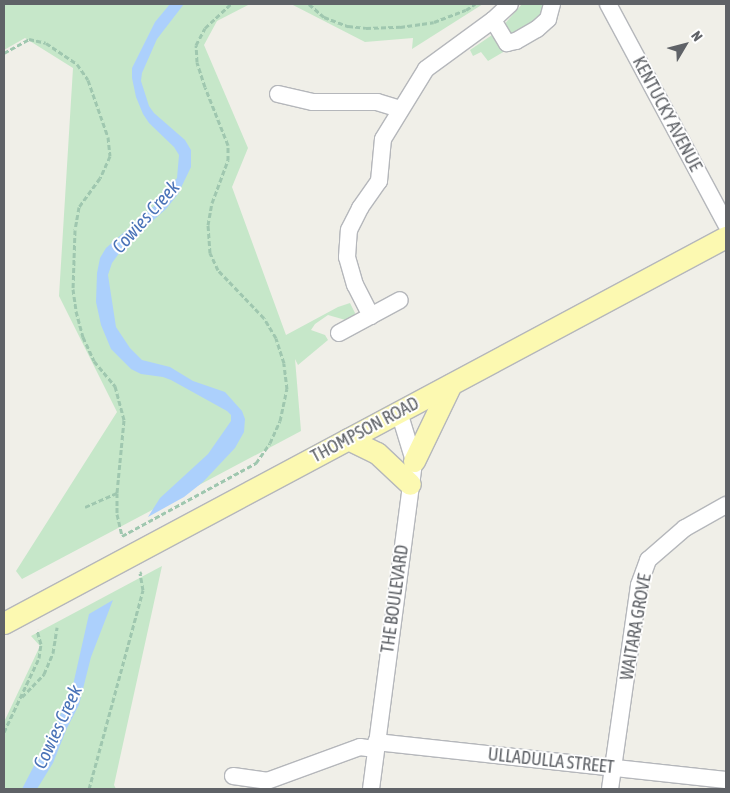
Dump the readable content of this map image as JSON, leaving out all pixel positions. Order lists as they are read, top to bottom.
{
  "streets": {
    "main road": ["THOMPSON ROAD"],
    "street": [
      "KENTUCKY AVENUE",
      "THE BOULEVARD",
      "WAITARA GROVE",
      "ULLADULLA STREET"
    ]
  },
  "crossings": [
    ["THOMPSON ROAD", "THE BOULEVARD"],
    ["THE BOULEVARD", "ULLADULLA STREET"],
    ["WAITARA GROVE", "ULLADULLA STREET"]
  ],
  "water": ["Cowies Creek"],
  "north": "top right"
}
